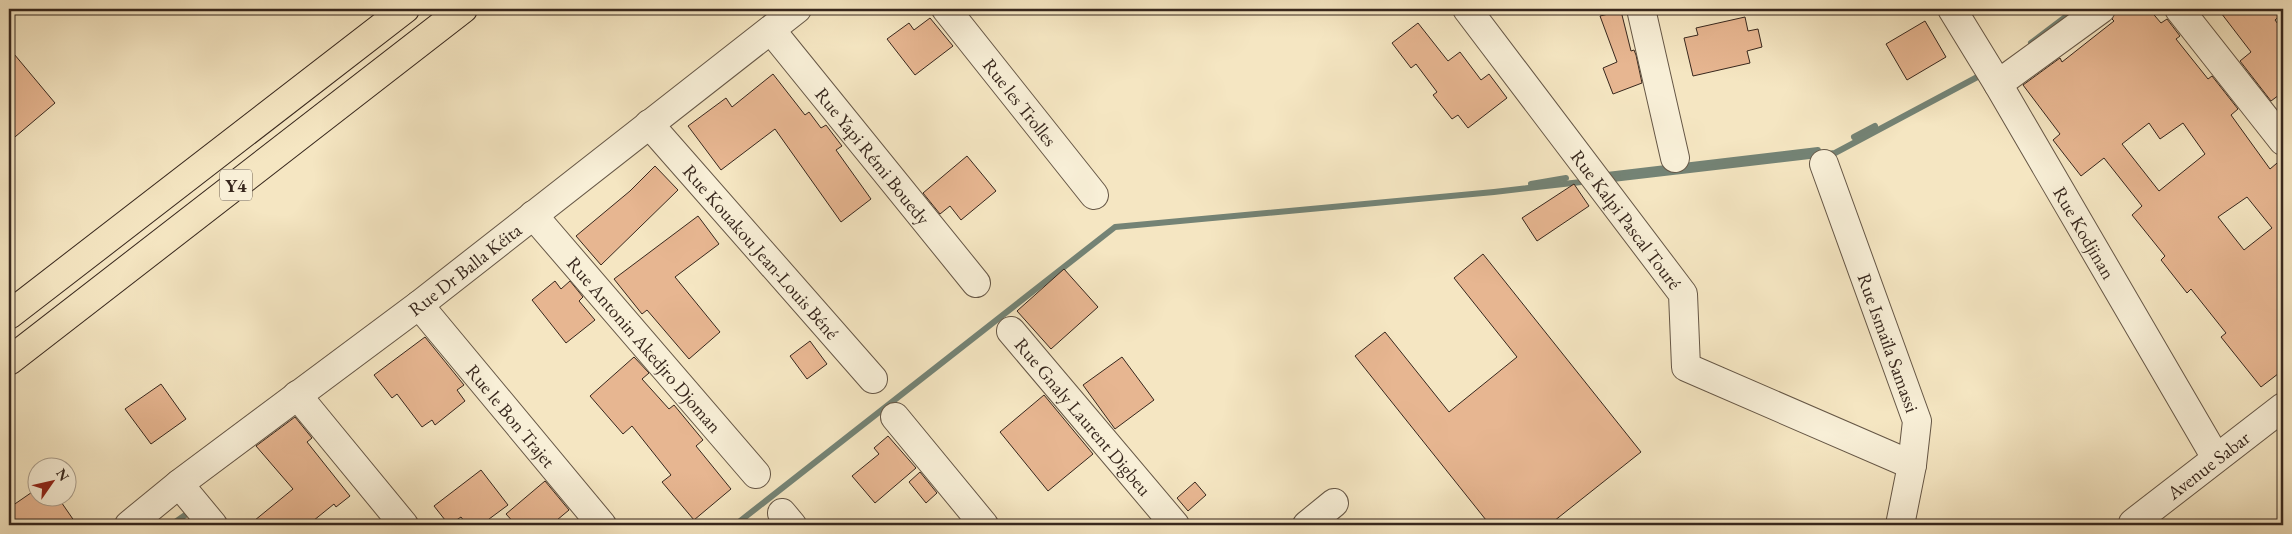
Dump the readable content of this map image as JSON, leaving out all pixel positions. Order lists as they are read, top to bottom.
{
  "streets": {
    "highway": ["Y4"],
    "street": [
      "Rue les Trolles",
      "Rue Yapi Rémi Bouedy",
      "Rue Kalpi Pascal Touré",
      "Rue Kodjinan",
      "Rue Kouakou Jean-Louis Béné",
      "Rue Dr Balla Kéita",
      "Rue Ismaïla Samassi",
      "Rue Antonin Akedjro Djoman",
      "Rue le Bon Trajet",
      "Rue Gnaly Laurent Digbeu",
      "Avenue Sabar"
    ]
  },
  "crossings": [
    ["Rue Yapi Rémi Bouedy", "Rue Dr Balla Kéita"],
    ["Rue Kalpi Pascal Touré", "Rue Ismaïla Samassi"],
    ["Rue Kodjinan", "Avenue Sabar"],
    ["Rue Kouakou Jean-Louis Béné", "Rue Dr Balla Kéita"],
    ["Rue Dr Balla Kéita", "Rue Antonin Akedjro Djoman"],
    ["Rue Dr Balla Kéita", "Rue le Bon Trajet"]
  ],
  "north": "top right"
}
